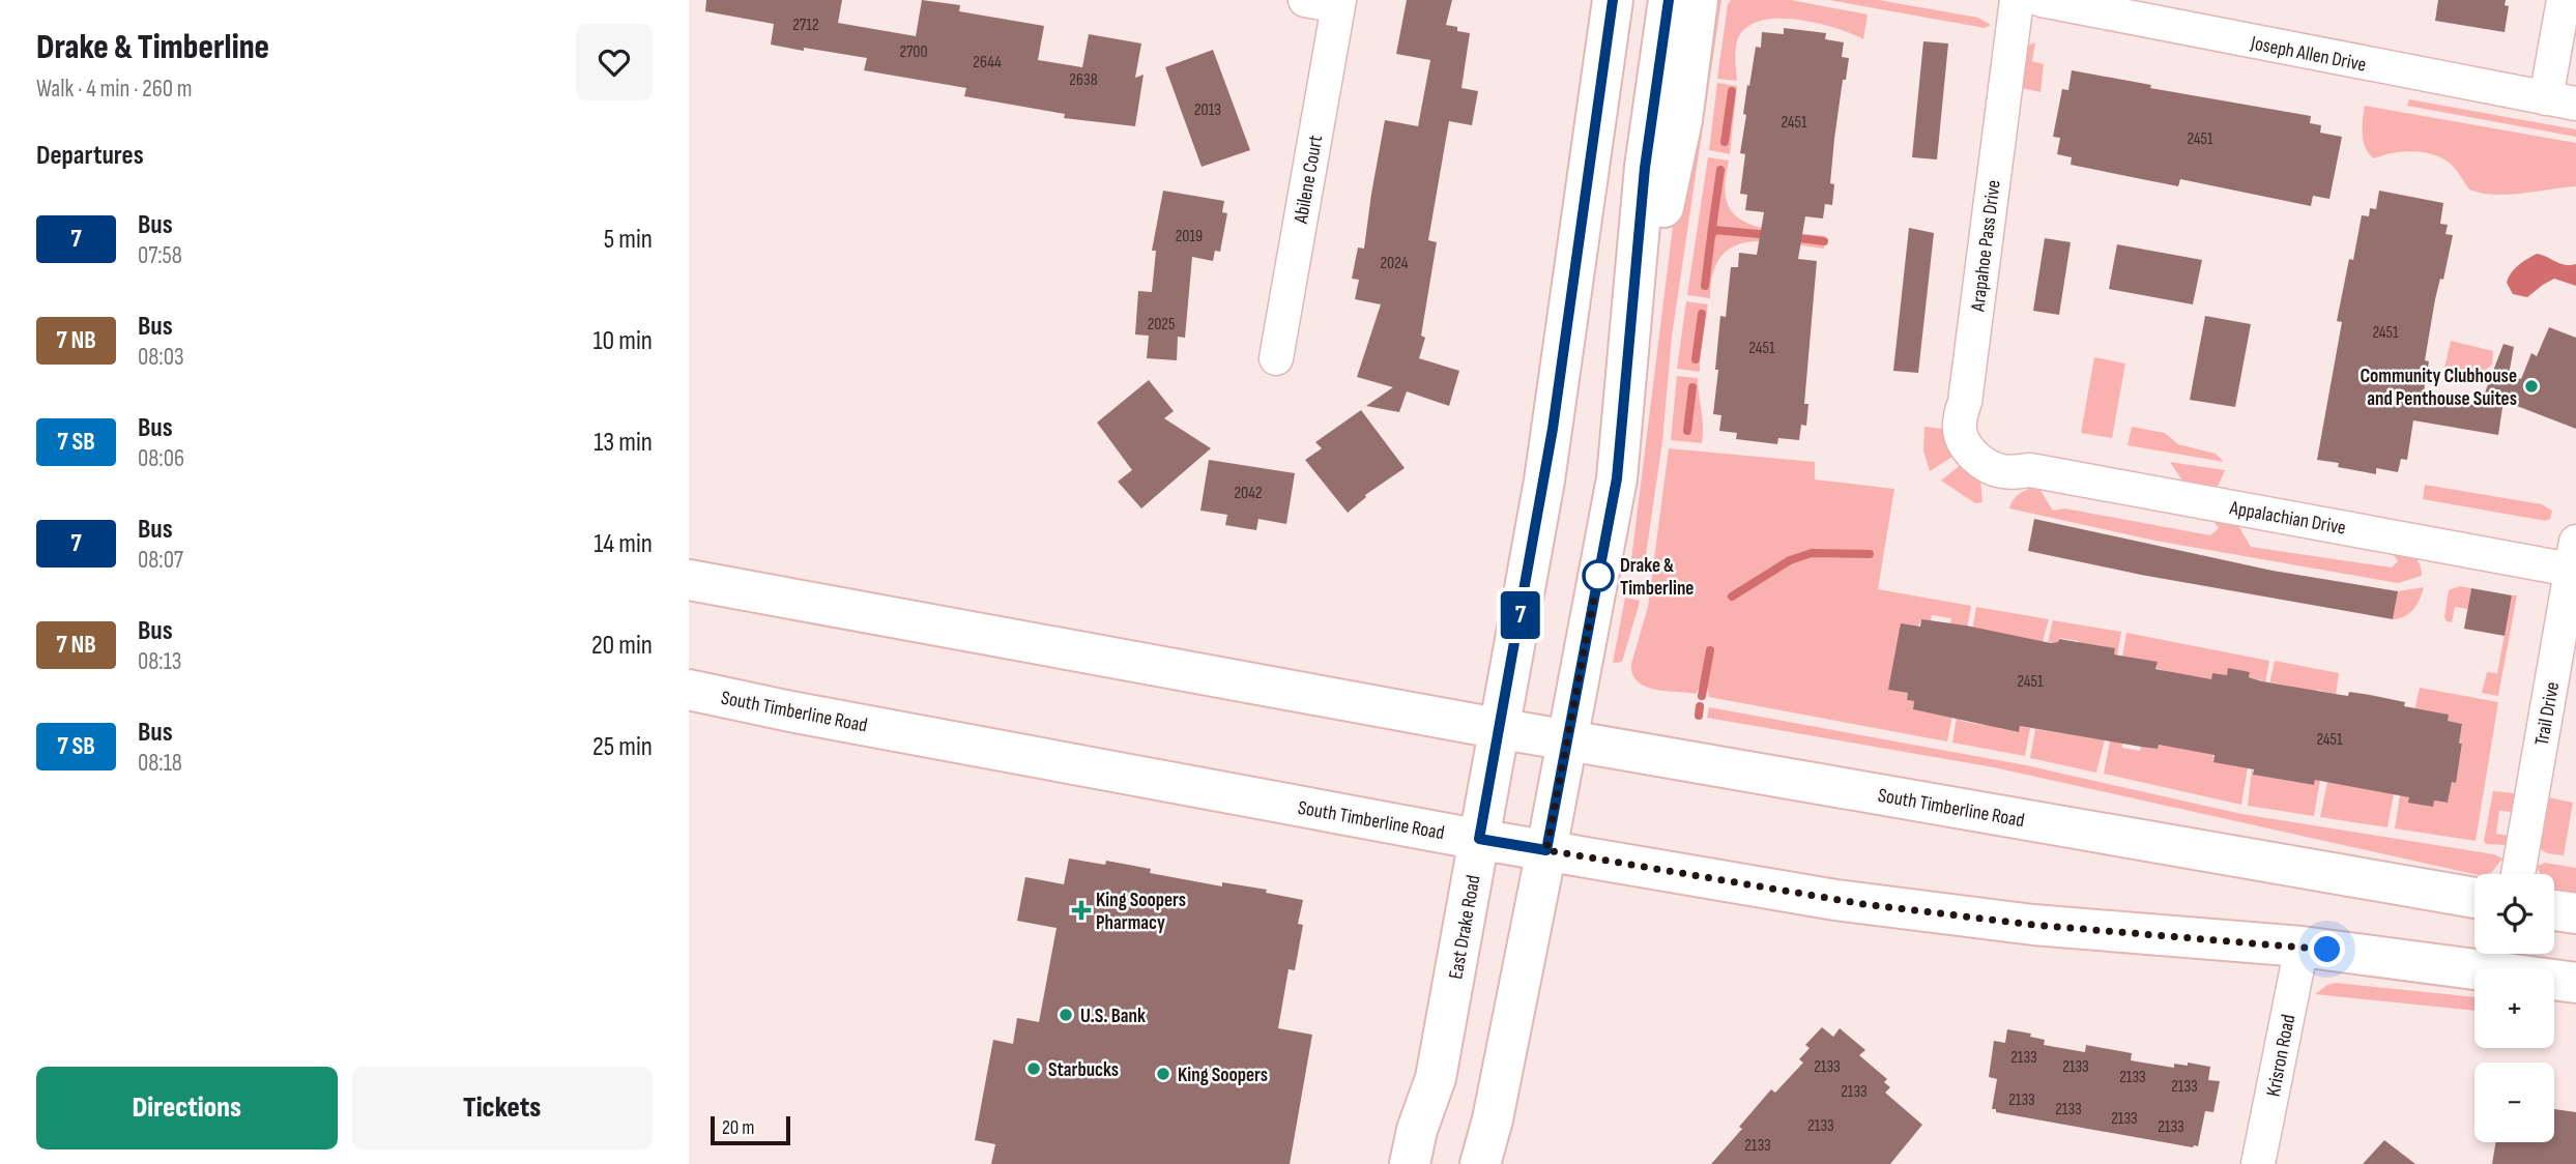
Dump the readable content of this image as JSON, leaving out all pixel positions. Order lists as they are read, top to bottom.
{
  "streets": {
    "main road": ["South Timberline Road", "East Drake Road"],
    "street": [
      "Joseph Allen Drive",
      "Abilene Court",
      "Arapahoe Pass Drive",
      "Appalachian Drive",
      "Trail Drive",
      "Krisron Road"
    ]
  },
  "crossings": [
    ["Arapahoe Pass Drive", "Appalachian Drive"],
    ["Appalachian Drive", "Trail Drive"],
    ["South Timberline Road", "East Drake Road"],
    ["South Timberline Road", "Krisron Road"]
  ],
  "places": {
    "other": [
      "Community Clubhouse and Penthouse Suites",
      "Drake & Timberline",
      "U.S. Bank",
      "Starbucks",
      "King Soopers"
    ],
    "health": ["King Soopers Pharmacy"]
  },
  "lines": ["bus line 7"],
  "house_numbers": [
    "2712",
    "2700",
    "2644",
    "2638",
    "2013",
    "2451",
    "2451",
    "2019",
    "2024",
    "2025",
    "2451",
    "2451",
    "2042",
    "2451",
    "2451",
    "2133",
    "2133",
    "2133",
    "2133",
    "2133",
    "2133",
    "2133",
    "2133",
    "2133",
    "2133",
    "2133",
    "2133"
  ],
  "scale_bar": "20 m",
  "page": {
    "heading": [
      ["Drake & Timberline", "Walk · 4 min · 260 m"],
      "Departures"
    ],
    "on_map": "7",
    "list": [
      {
        "mark": "7",
        "name": "Bus",
        "note": "07:58",
        "value": "5 min"
      },
      {
        "mark": "7 NB",
        "name": "Bus",
        "note": "08:03",
        "value": "10 min"
      },
      {
        "mark": "7 SB",
        "name": "Bus",
        "note": "08:06",
        "value": "13 min"
      },
      {
        "mark": "7",
        "name": "Bus",
        "note": "08:07",
        "value": "14 min"
      },
      {
        "mark": "7 NB",
        "name": "Bus",
        "note": "08:13",
        "value": "20 min"
      },
      {
        "mark": "7 SB",
        "name": "Bus",
        "note": "08:18",
        "value": "25 min"
      }
    ],
    "map_buttons": ["+", "−"],
    "buttons": ["Directions", "Tickets"],
    "scale": "20 m"
  }
}
